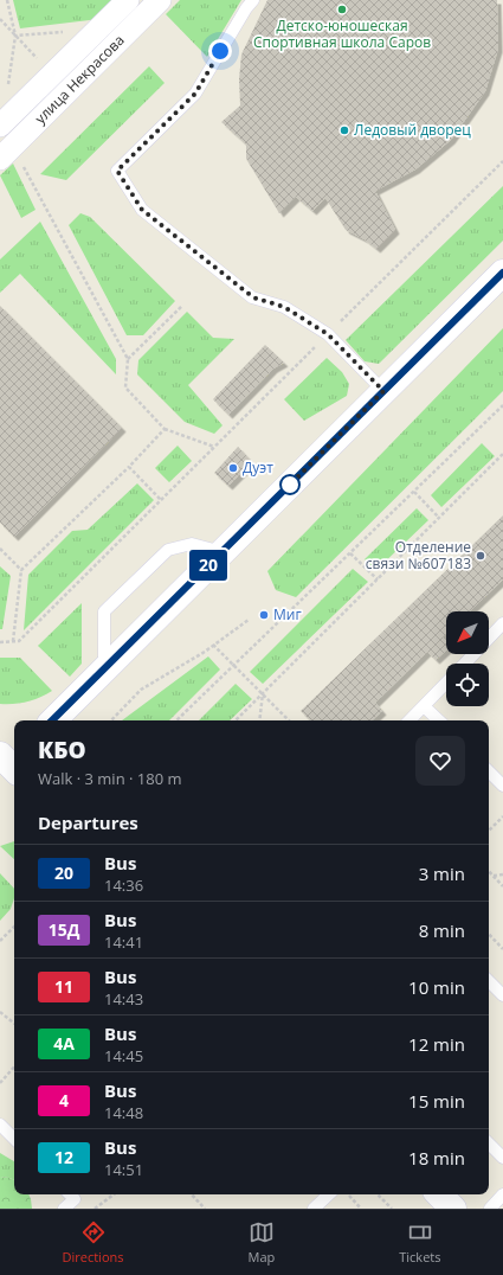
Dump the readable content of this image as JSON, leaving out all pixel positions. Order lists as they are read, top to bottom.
{
  "streets": {
    "street": ["улица Некрасова"]
  },
  "places": [
    "Детско-юношеская Спортивная школа Саров",
    "Ледовый дворец",
    "Дуэт",
    "Отделение связи №607183",
    "Миг"
  ],
  "lines": ["bus line 20"],
  "north": "bottom left",
  "page": {
    "on_map": "20",
    "heading": [
      ["КБО", "Walk · 3 min · 180 m"],
      "Departures"
    ],
    "list": [
      {
        "mark": "20",
        "name": "Bus",
        "note": "14:36",
        "value": "3 min"
      },
      {
        "mark": "15Д",
        "name": "Bus",
        "note": "14:41",
        "value": "8 min"
      },
      {
        "mark": "11",
        "name": "Bus",
        "note": "14:43",
        "value": "10 min"
      },
      {
        "mark": "4А",
        "name": "Bus",
        "note": "14:45",
        "value": "12 min"
      },
      {
        "mark": "4",
        "name": "Bus",
        "note": "14:48",
        "value": "15 min"
      },
      {
        "mark": "12",
        "name": "Bus",
        "note": "14:51",
        "value": "18 min"
      }
    ],
    "tabs": ["Directions", "Map", "Tickets"]
  }
}
